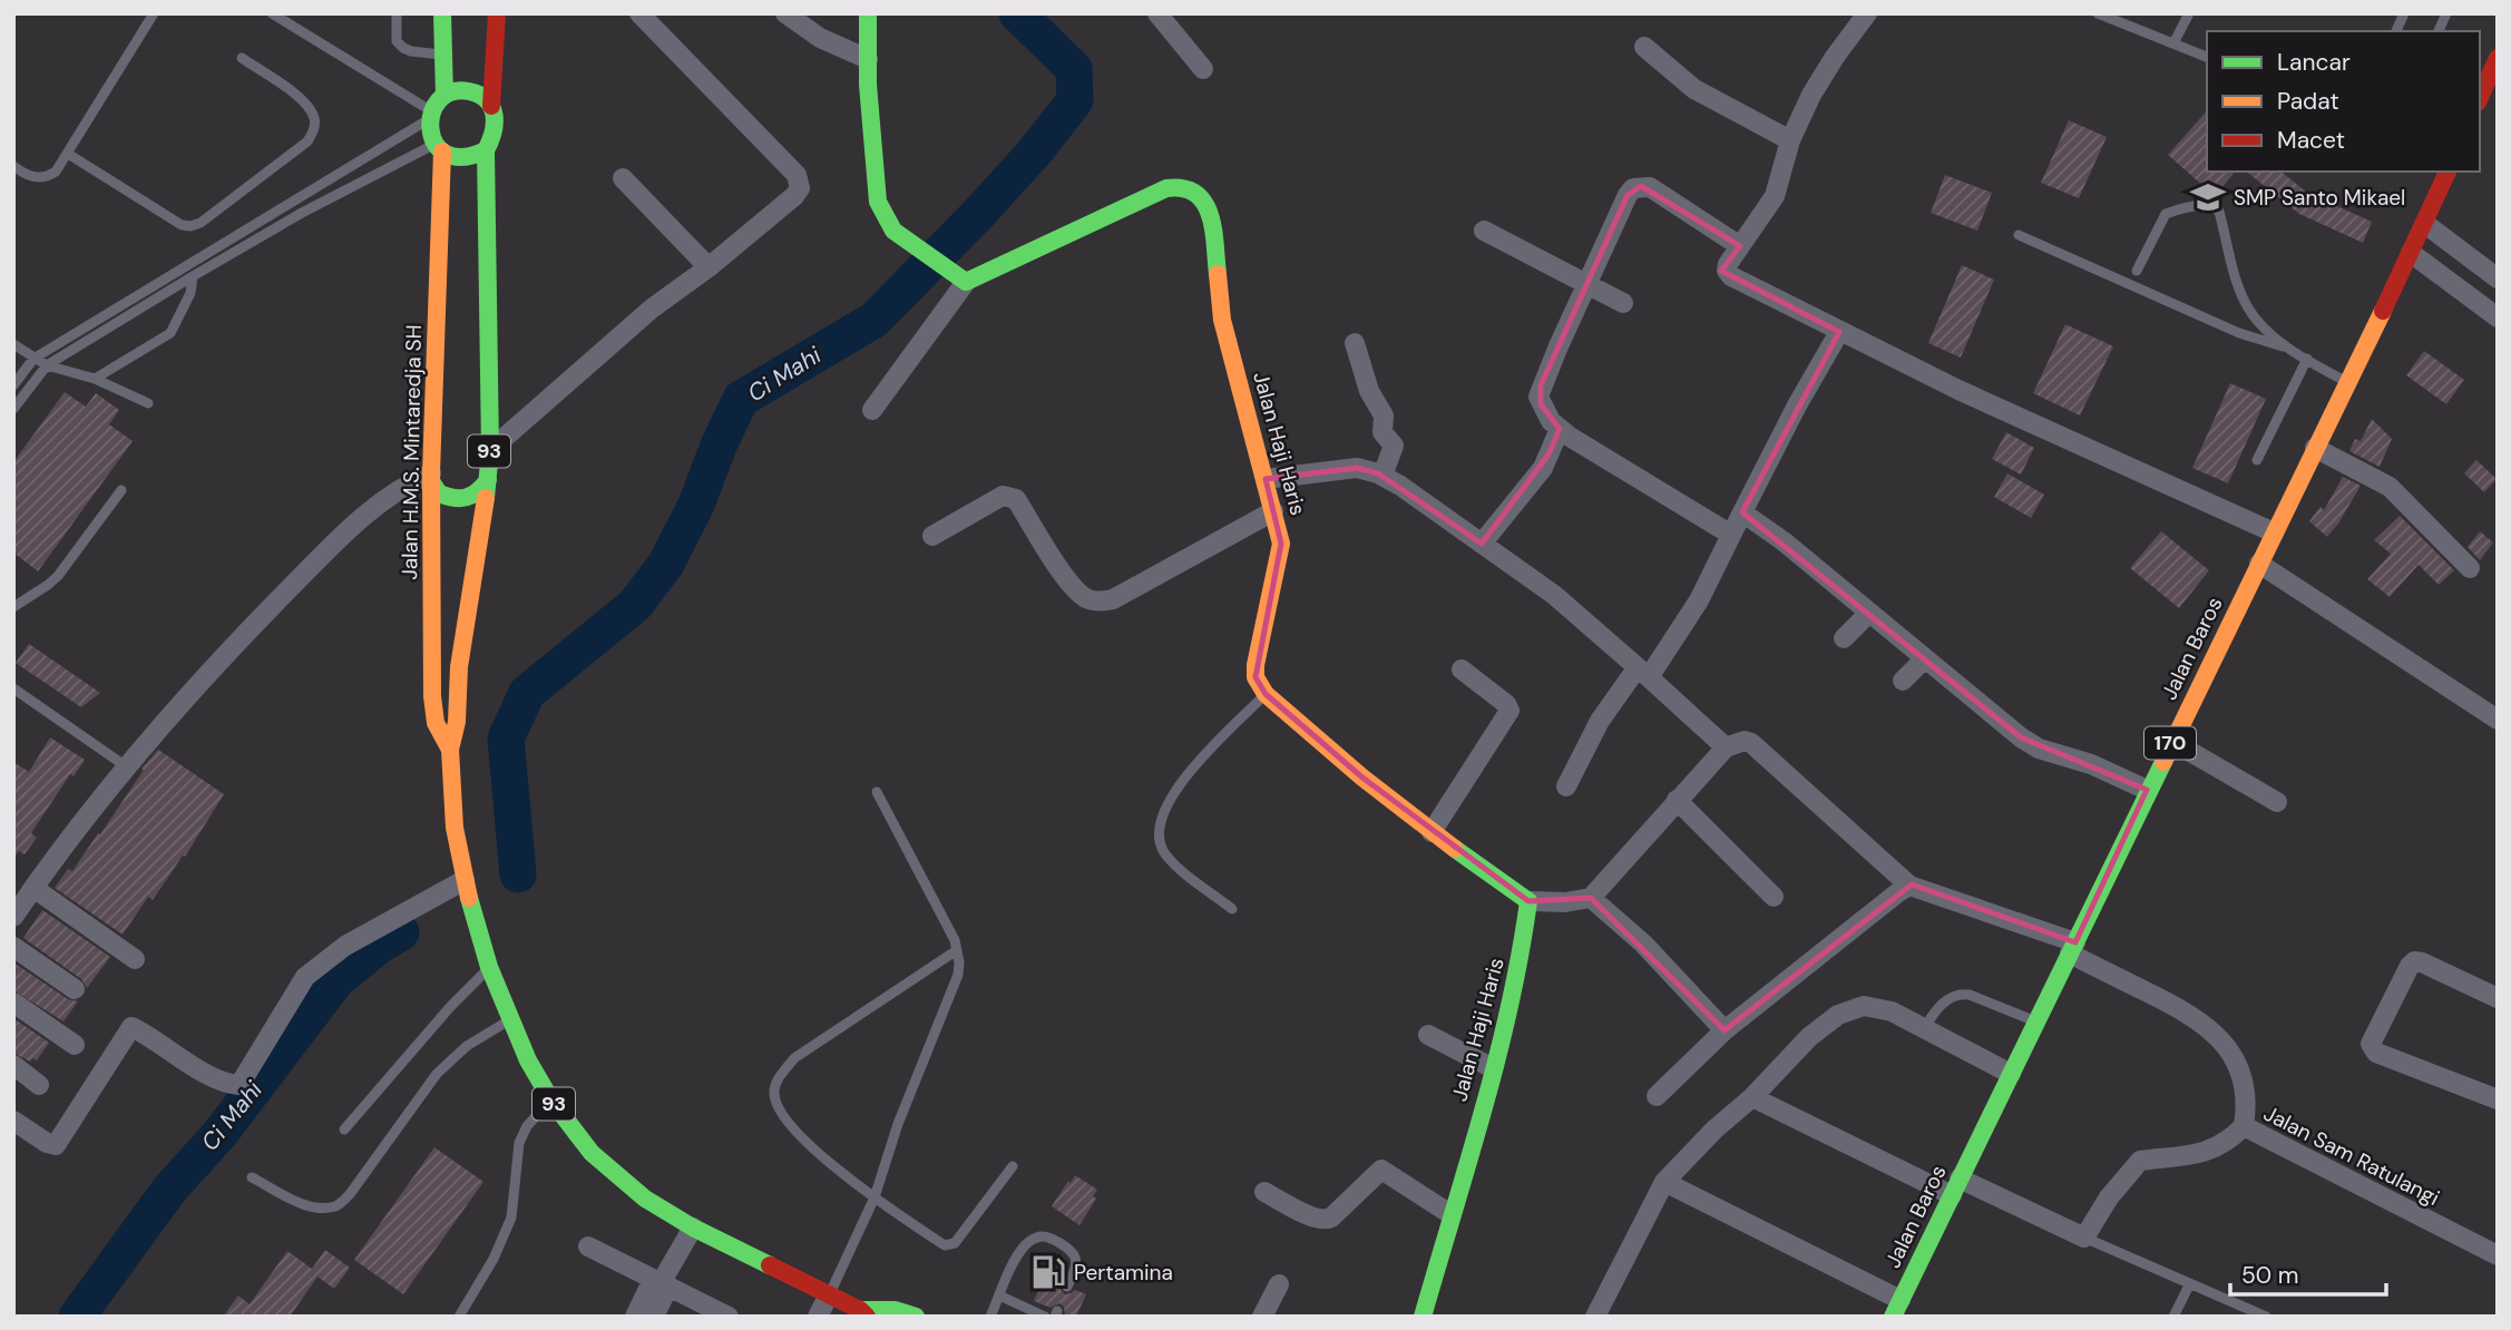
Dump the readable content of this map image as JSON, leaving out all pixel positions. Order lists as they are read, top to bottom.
{
  "streets": {
    "main road": [
      "Jalan Haji Haris",
      "93",
      "Jalan H.M.S. Mintaredja SH",
      "Jalan Baros",
      "170"
    ],
    "street": ["Jalan Sam Ratulangi"]
  },
  "water": ["Ci Mahi"],
  "places": {
    "school or university": ["SMP Santo Mikael"],
    "fuel station": ["Pertamina"]
  },
  "legend": ["Lancar", "Padat", "Macet"],
  "scale_bar": "50 m"
}
